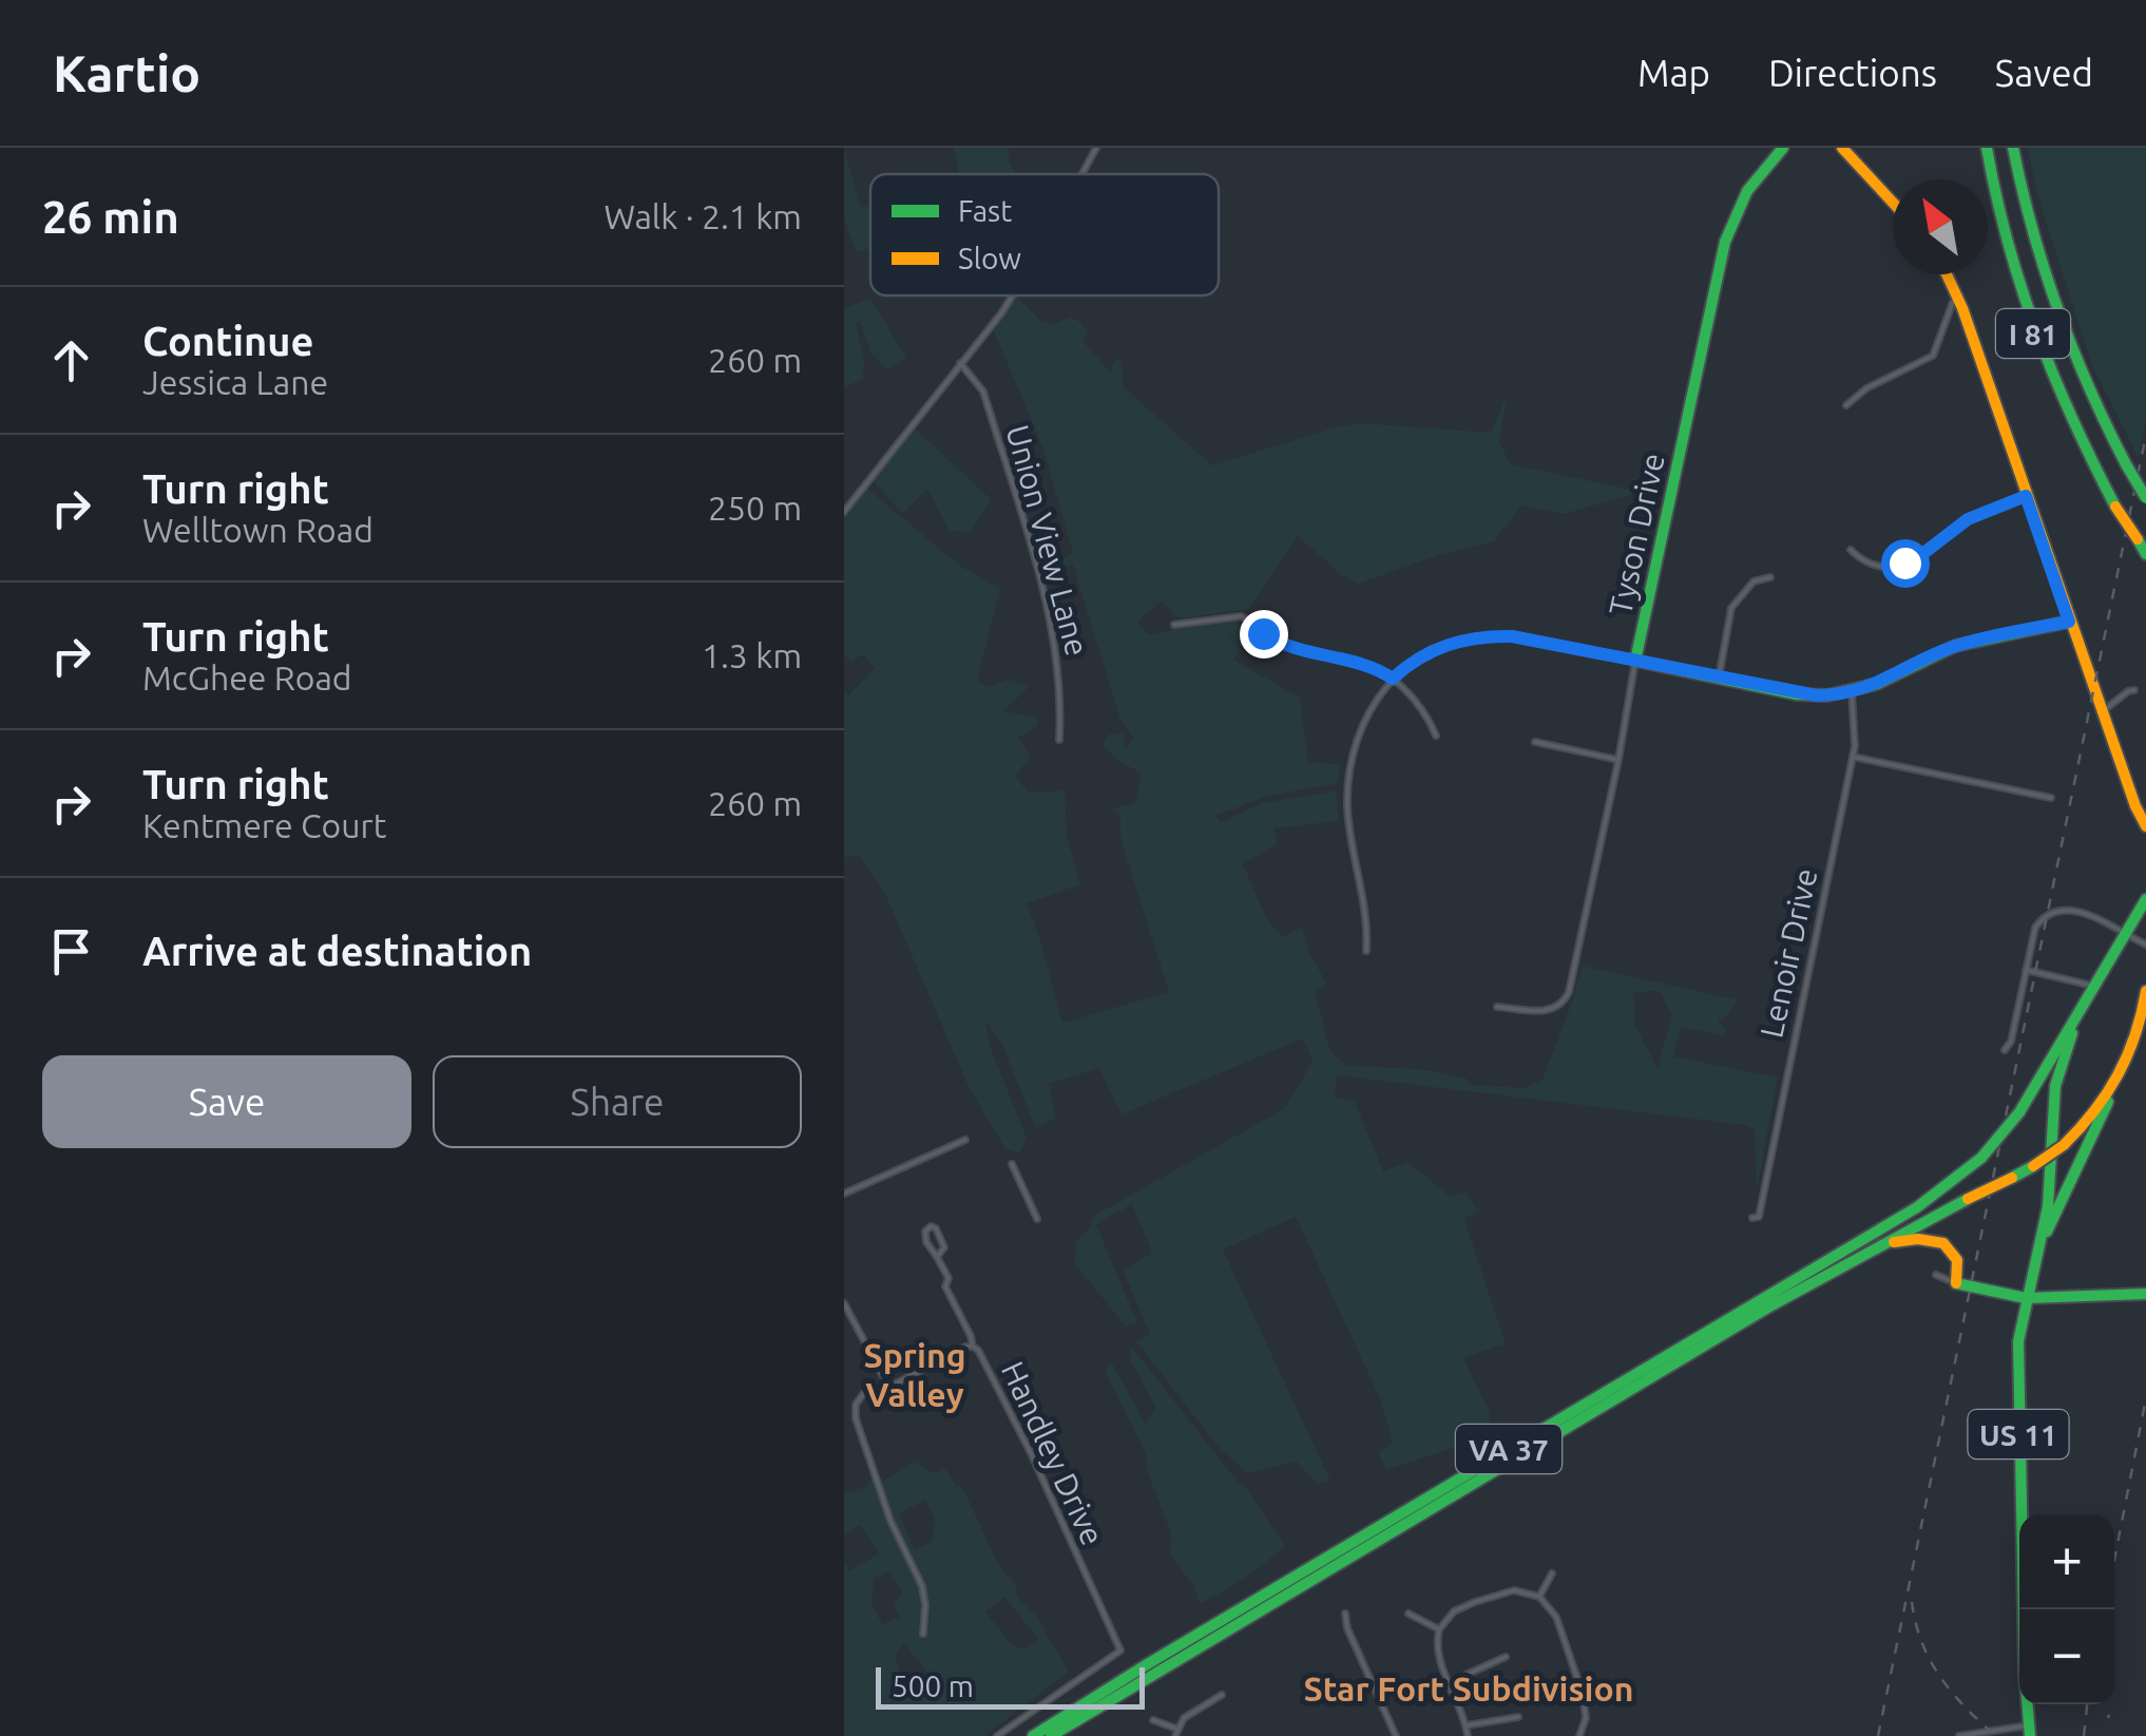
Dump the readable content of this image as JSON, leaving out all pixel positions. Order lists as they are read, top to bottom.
{
  "streets": {
    "main road": [
      "I 81",
      "Tyson Drive",
      "US 11",
      "VA 37"
    ],
    "street": ["Union View Lane", "Lenoir Drive", "Handley Drive"]
  },
  "crossings": [
    ["US 11", "VA 37"]
  ],
  "districts": ["Spring Valley", "Star Fort Subdivision"],
  "legend": ["Fast", "Slow"],
  "scale_bar": "500 m",
  "north": "top left",
  "page": {
    "header": "Kartio",
    "nav": ["Map", "Directions", "Saved"],
    "heading": ["26 min", "Walk · 2.1 km"],
    "list": [
      ["Continue", "Jessica Lane", "260 m"],
      ["Turn right", "Welltown Road", "250 m"],
      ["Turn right", "McGhee Road", "1.3 km"],
      ["Turn right", "Kentmere Court", "260 m"],
      "Arrive at destination"
    ],
    "buttons": ["Save", "Share"],
    "map_buttons": ["+", "−"],
    "scale": "500 m"
  }
}
